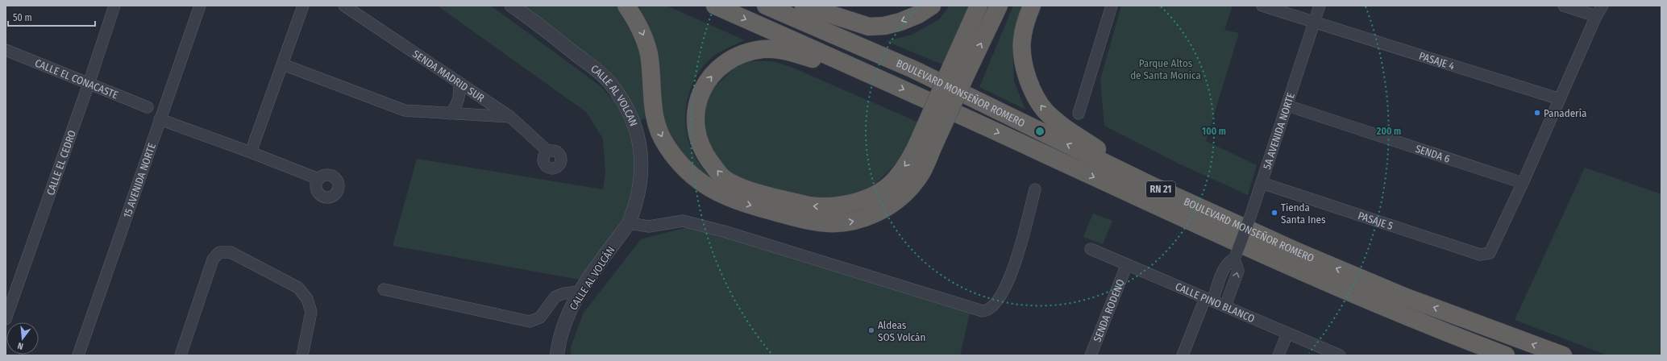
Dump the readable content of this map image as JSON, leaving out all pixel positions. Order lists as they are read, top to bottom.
{
  "streets": {
    "highway": ["BOULEVARD MONSEÑOR ROMERO", "RN 21"],
    "street": [
      "PASAJE 4",
      "SENDA MADRID SUR",
      "CALLE EL CONACASTE",
      "CALLE AL VOLCAN",
      "5A AVENIDA NORTE",
      "SENDA 6",
      "CALLE EL CEDRO",
      "15 AVENIDA NORTE",
      "PASAJE 5",
      "CALLE AL VOLCÁN",
      "CALLE PINO BLANCO",
      "SENDA RODENO"
    ]
  },
  "crossings": [
    ["PASAJE 4", "5A AVENIDA NORTE"],
    ["CALLE EL CONACASTE", "CALLE EL CEDRO"],
    ["CALLE AL VOLCAN", "CALLE AL VOLCÁN"],
    ["5A AVENIDA NORTE", "SENDA 6"],
    ["5A AVENIDA NORTE", "PASAJE 5"],
    ["5A AVENIDA NORTE", "CALLE PINO BLANCO"],
    ["SENDA 6", "PASAJE 5"],
    ["CALLE PINO BLANCO", "SENDA RODENO"]
  ],
  "parks": ["Parque Altos de Santa Monica"],
  "places": ["Panadería", "Tienda Santa Ines", "Aldeas SOS Volcán"],
  "scale_bar": "50 m",
  "north": "bottom",
  "rings": ["100 m", "200 m"]
}
